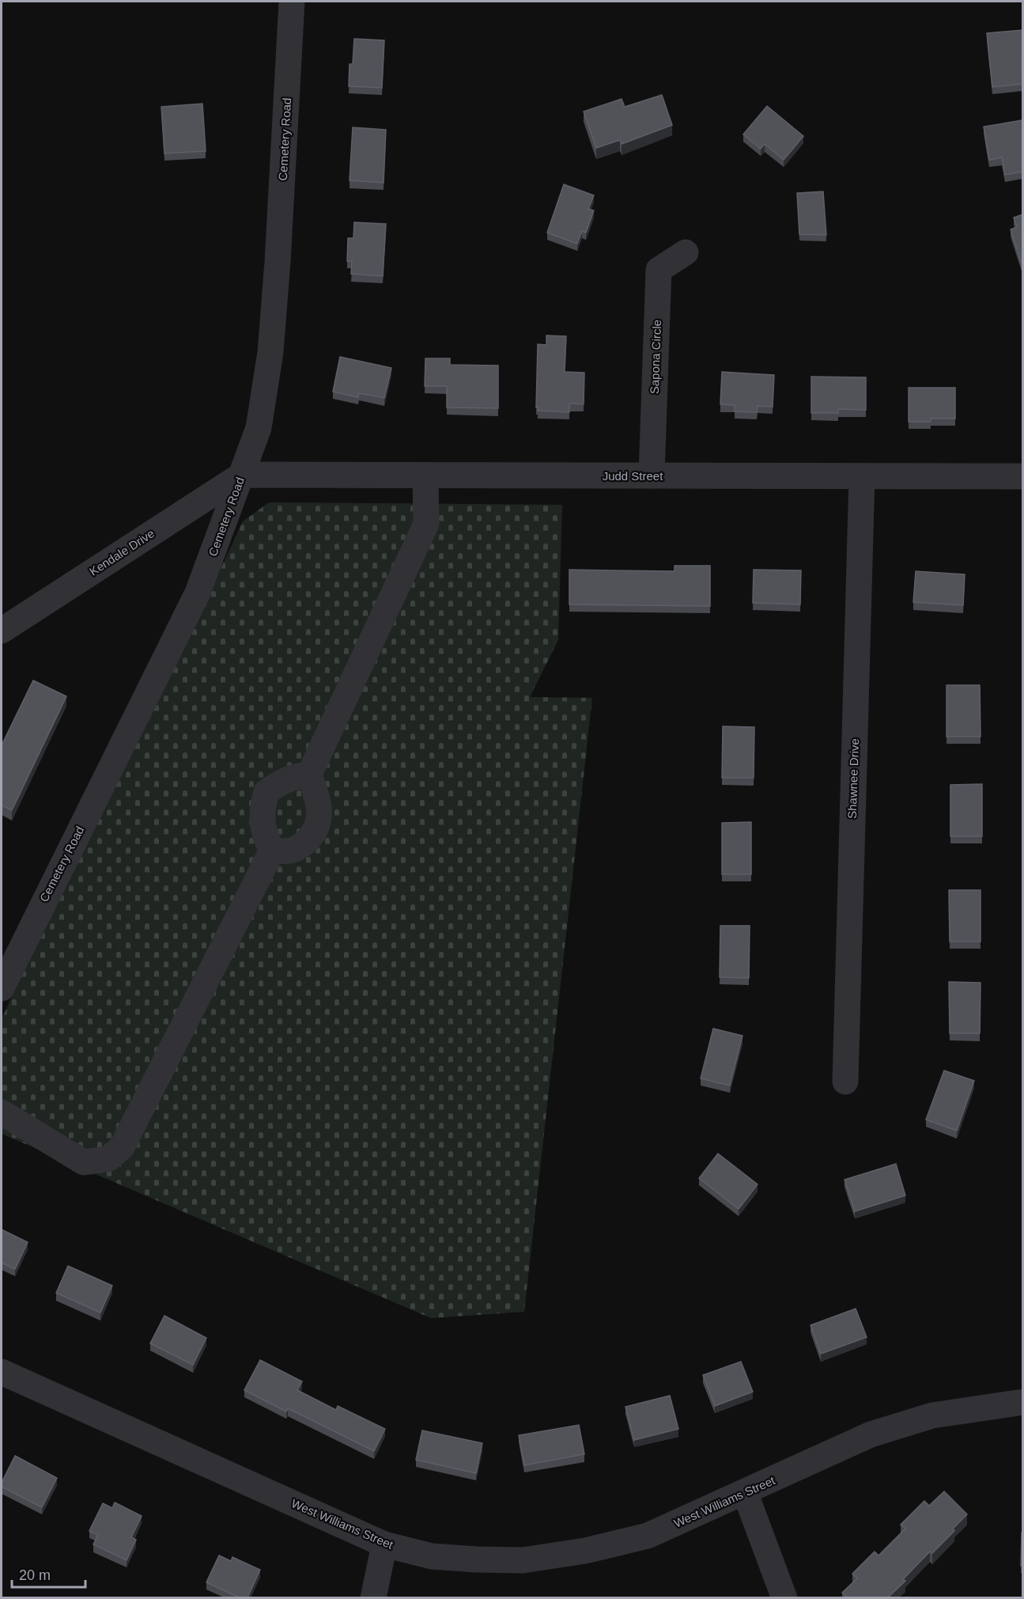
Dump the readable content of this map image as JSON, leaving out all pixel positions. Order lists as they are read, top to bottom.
{
  "streets": {
    "street": [
      "Cemetery Road",
      "Sapona Circle",
      "Judd Street",
      "Kendale Drive",
      "Shawnee Drive",
      "West Williams Street"
    ]
  },
  "crossings": [
    ["Cemetery Road", "Judd Street"],
    ["Cemetery Road", "Kendale Drive"],
    ["Sapona Circle", "Judd Street"],
    ["Judd Street", "Kendale Drive"],
    ["Judd Street", "Shawnee Drive"]
  ],
  "scale_bar": "20 m"
}
